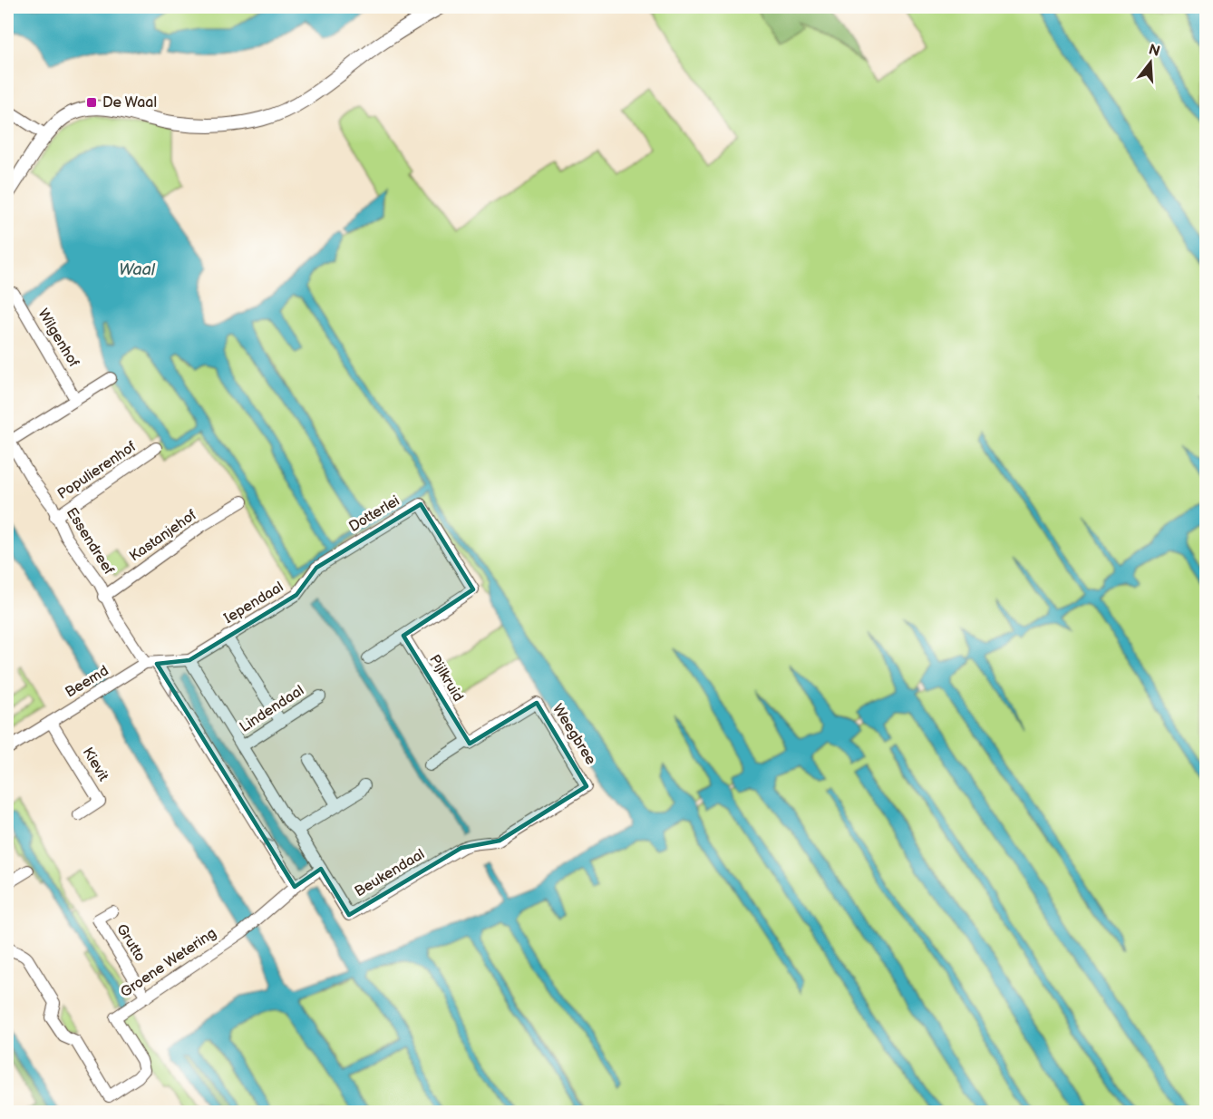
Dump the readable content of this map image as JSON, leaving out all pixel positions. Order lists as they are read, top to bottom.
{
  "streets": {
    "street": [
      "Wilgenhof",
      "Populierenhof",
      "Dotterlei",
      "Kastanjehof",
      "Essendreef",
      "Iependaal",
      "Pijlkruid",
      "Beemd",
      "Lindendaal",
      "Weegbree",
      "Kievit",
      "Beukendaal",
      "Grutto",
      "Groene Wetering"
    ]
  },
  "crossings": [
    ["Populierenhof", "Essendreef"],
    ["Dotterlei", "Iependaal"],
    ["Dotterlei", "Pijlkruid"],
    ["Kastanjehof", "Essendreef"],
    ["Essendreef", "Beemd"],
    ["Essendreef", "Groene Wetering"],
    ["Iependaal", "Beemd"],
    ["Iependaal", "Lindendaal"],
    ["Pijlkruid", "Weegbree"],
    ["Beemd", "Kievit"],
    ["Lindendaal", "Beukendaal"],
    ["Weegbree", "Beukendaal"],
    ["Beukendaal", "Groene Wetering"],
    ["Grutto", "Groene Wetering"]
  ],
  "water": ["Waal"],
  "places": {
    "transit": ["De Waal"]
  },
  "north": "top"
}
